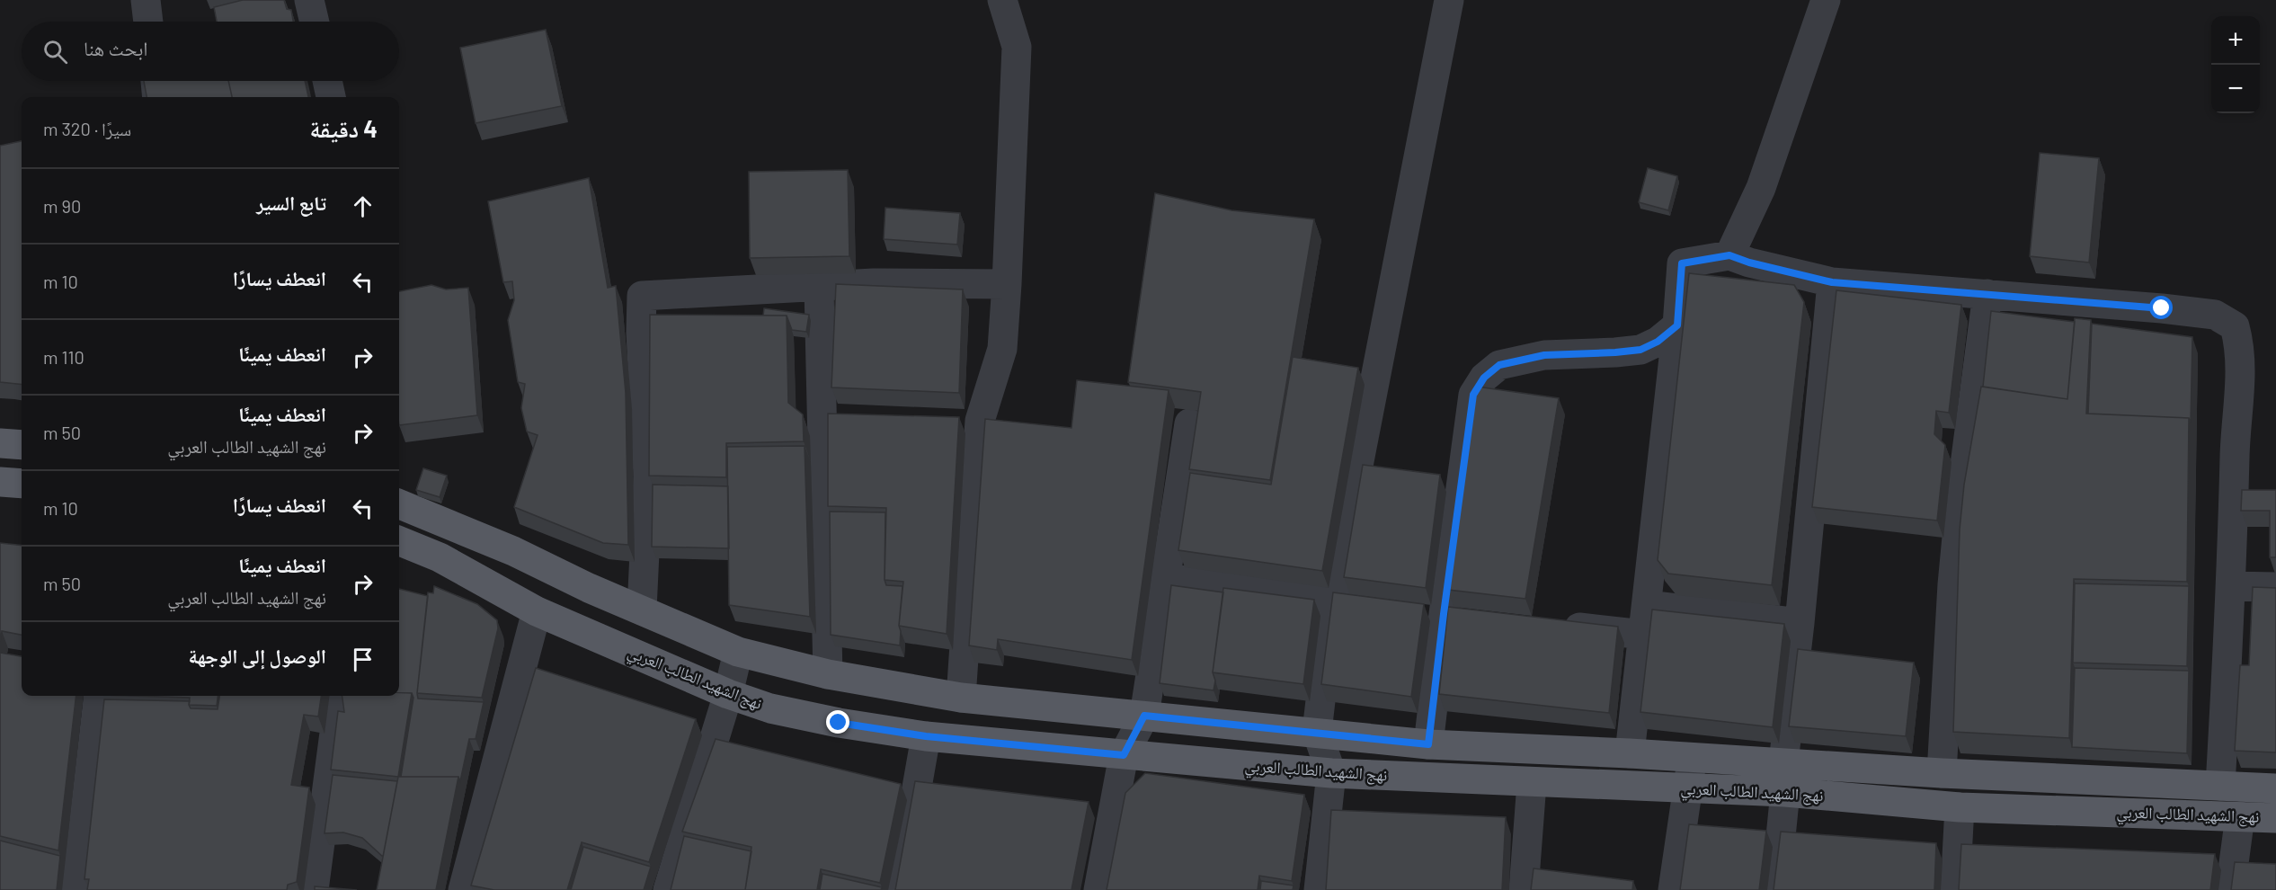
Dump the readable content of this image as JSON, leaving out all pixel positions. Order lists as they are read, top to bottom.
{
  "streets": {
    "main road": ["نهج الشهيد الطالب العربي"]
  },
  "page": {
    "map_buttons": ["+", "−"],
    "search": "ابحث هنا",
    "heading": ["4 دقيقة", "سيرًا · 320 m"],
    "list": [
      ["تابع السير", "90 m"],
      ["انعطف يسارًا", "10 m"],
      ["انعطف يمينًا", "110 m"],
      ["انعطف يمينًا", "نهج الشهيد الطالب العربي", "50 m"],
      ["انعطف يسارًا", "10 m"],
      ["انعطف يمينًا", "نهج الشهيد الطالب العربي", "50 m"],
      "الوصول إلى الوجهة"
    ]
  }
}
